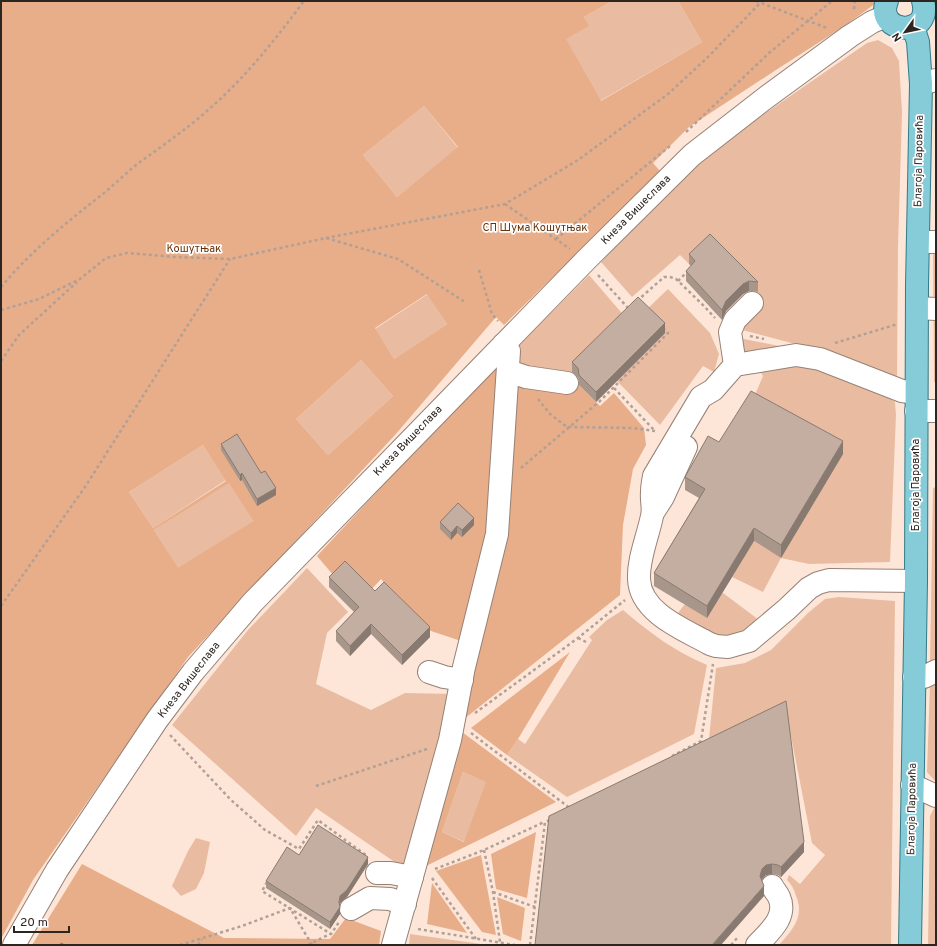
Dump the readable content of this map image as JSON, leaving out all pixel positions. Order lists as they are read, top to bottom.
{
  "streets": {
    "main road": ["Благоја Паровића"],
    "street": ["Кнеза Вишеслава"]
  },
  "parks": ["СП Шума Кошутњак", "Кошутњак"],
  "scale_bar": "20 m",
  "north": "bottom left"
}
